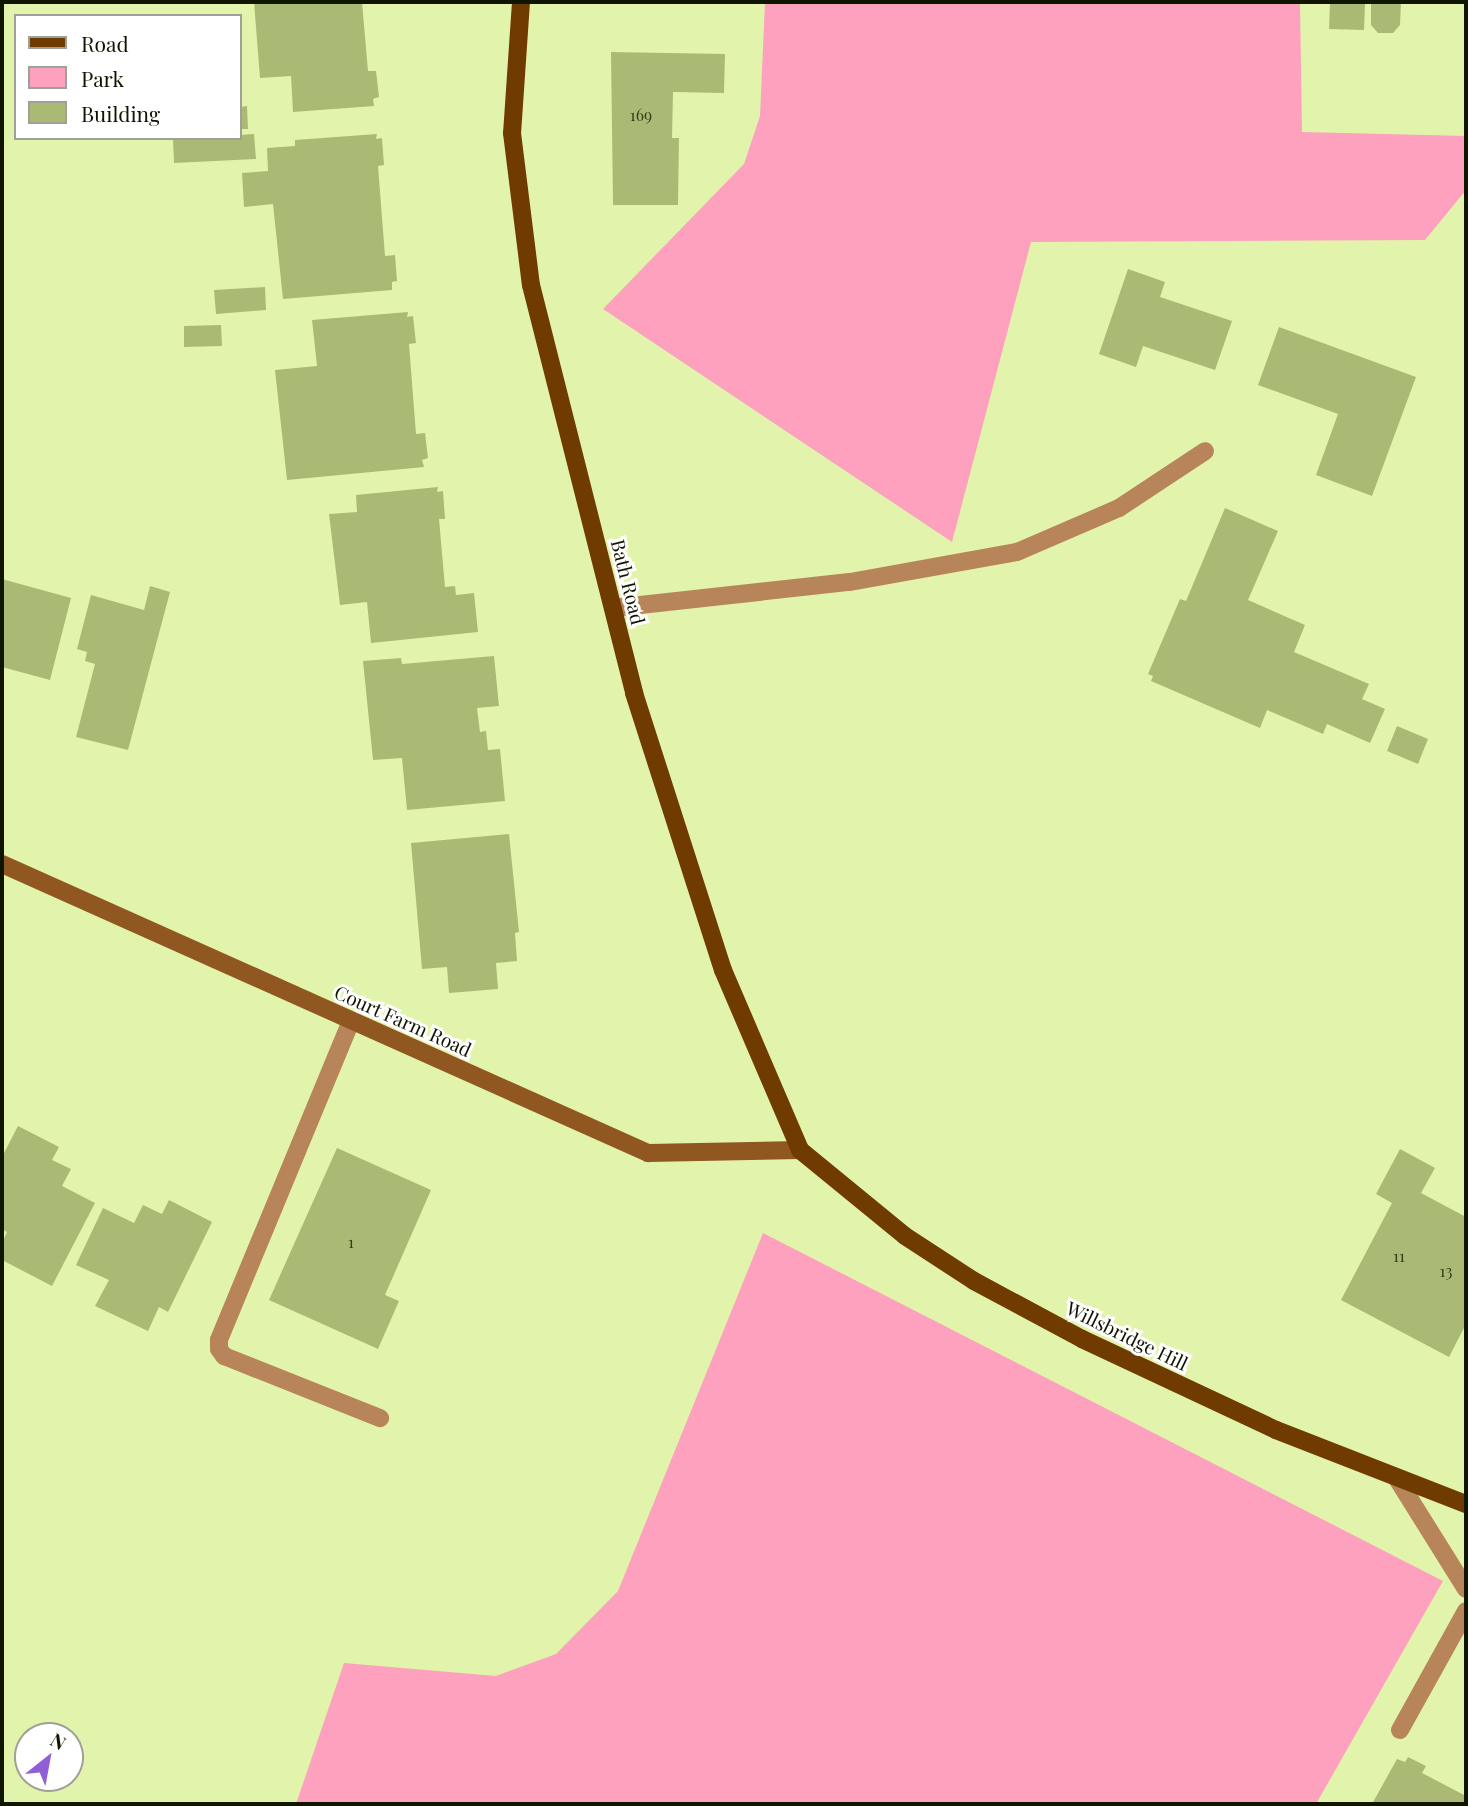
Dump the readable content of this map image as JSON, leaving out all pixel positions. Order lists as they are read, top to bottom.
{
  "streets": {
    "main road": ["Bath Road", "Willsbridge Hill"],
    "street": ["Court Farm Road"]
  },
  "crossings": [
    ["Bath Road", "Court Farm Road"],
    ["Bath Road", "Willsbridge Hill"],
    ["Court Farm Road", "Willsbridge Hill"]
  ],
  "house_numbers": [
    "169",
    "1",
    "11",
    "13"
  ],
  "legend": ["Road", "Park", "Building"],
  "north": "top right"
}
